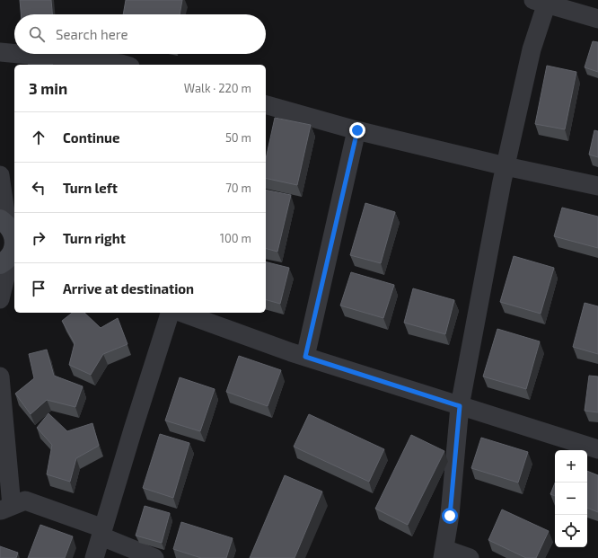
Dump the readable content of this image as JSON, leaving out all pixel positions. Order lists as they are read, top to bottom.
{
  "page": {
    "search": "Search here",
    "heading": ["3 min", "Walk · 220 m"],
    "list": [
      ["Continue", "50 m"],
      ["Turn left", "70 m"],
      ["Turn right", "100 m"],
      "Arrive at destination"
    ],
    "map_buttons": ["+", "−"]
  }
}
